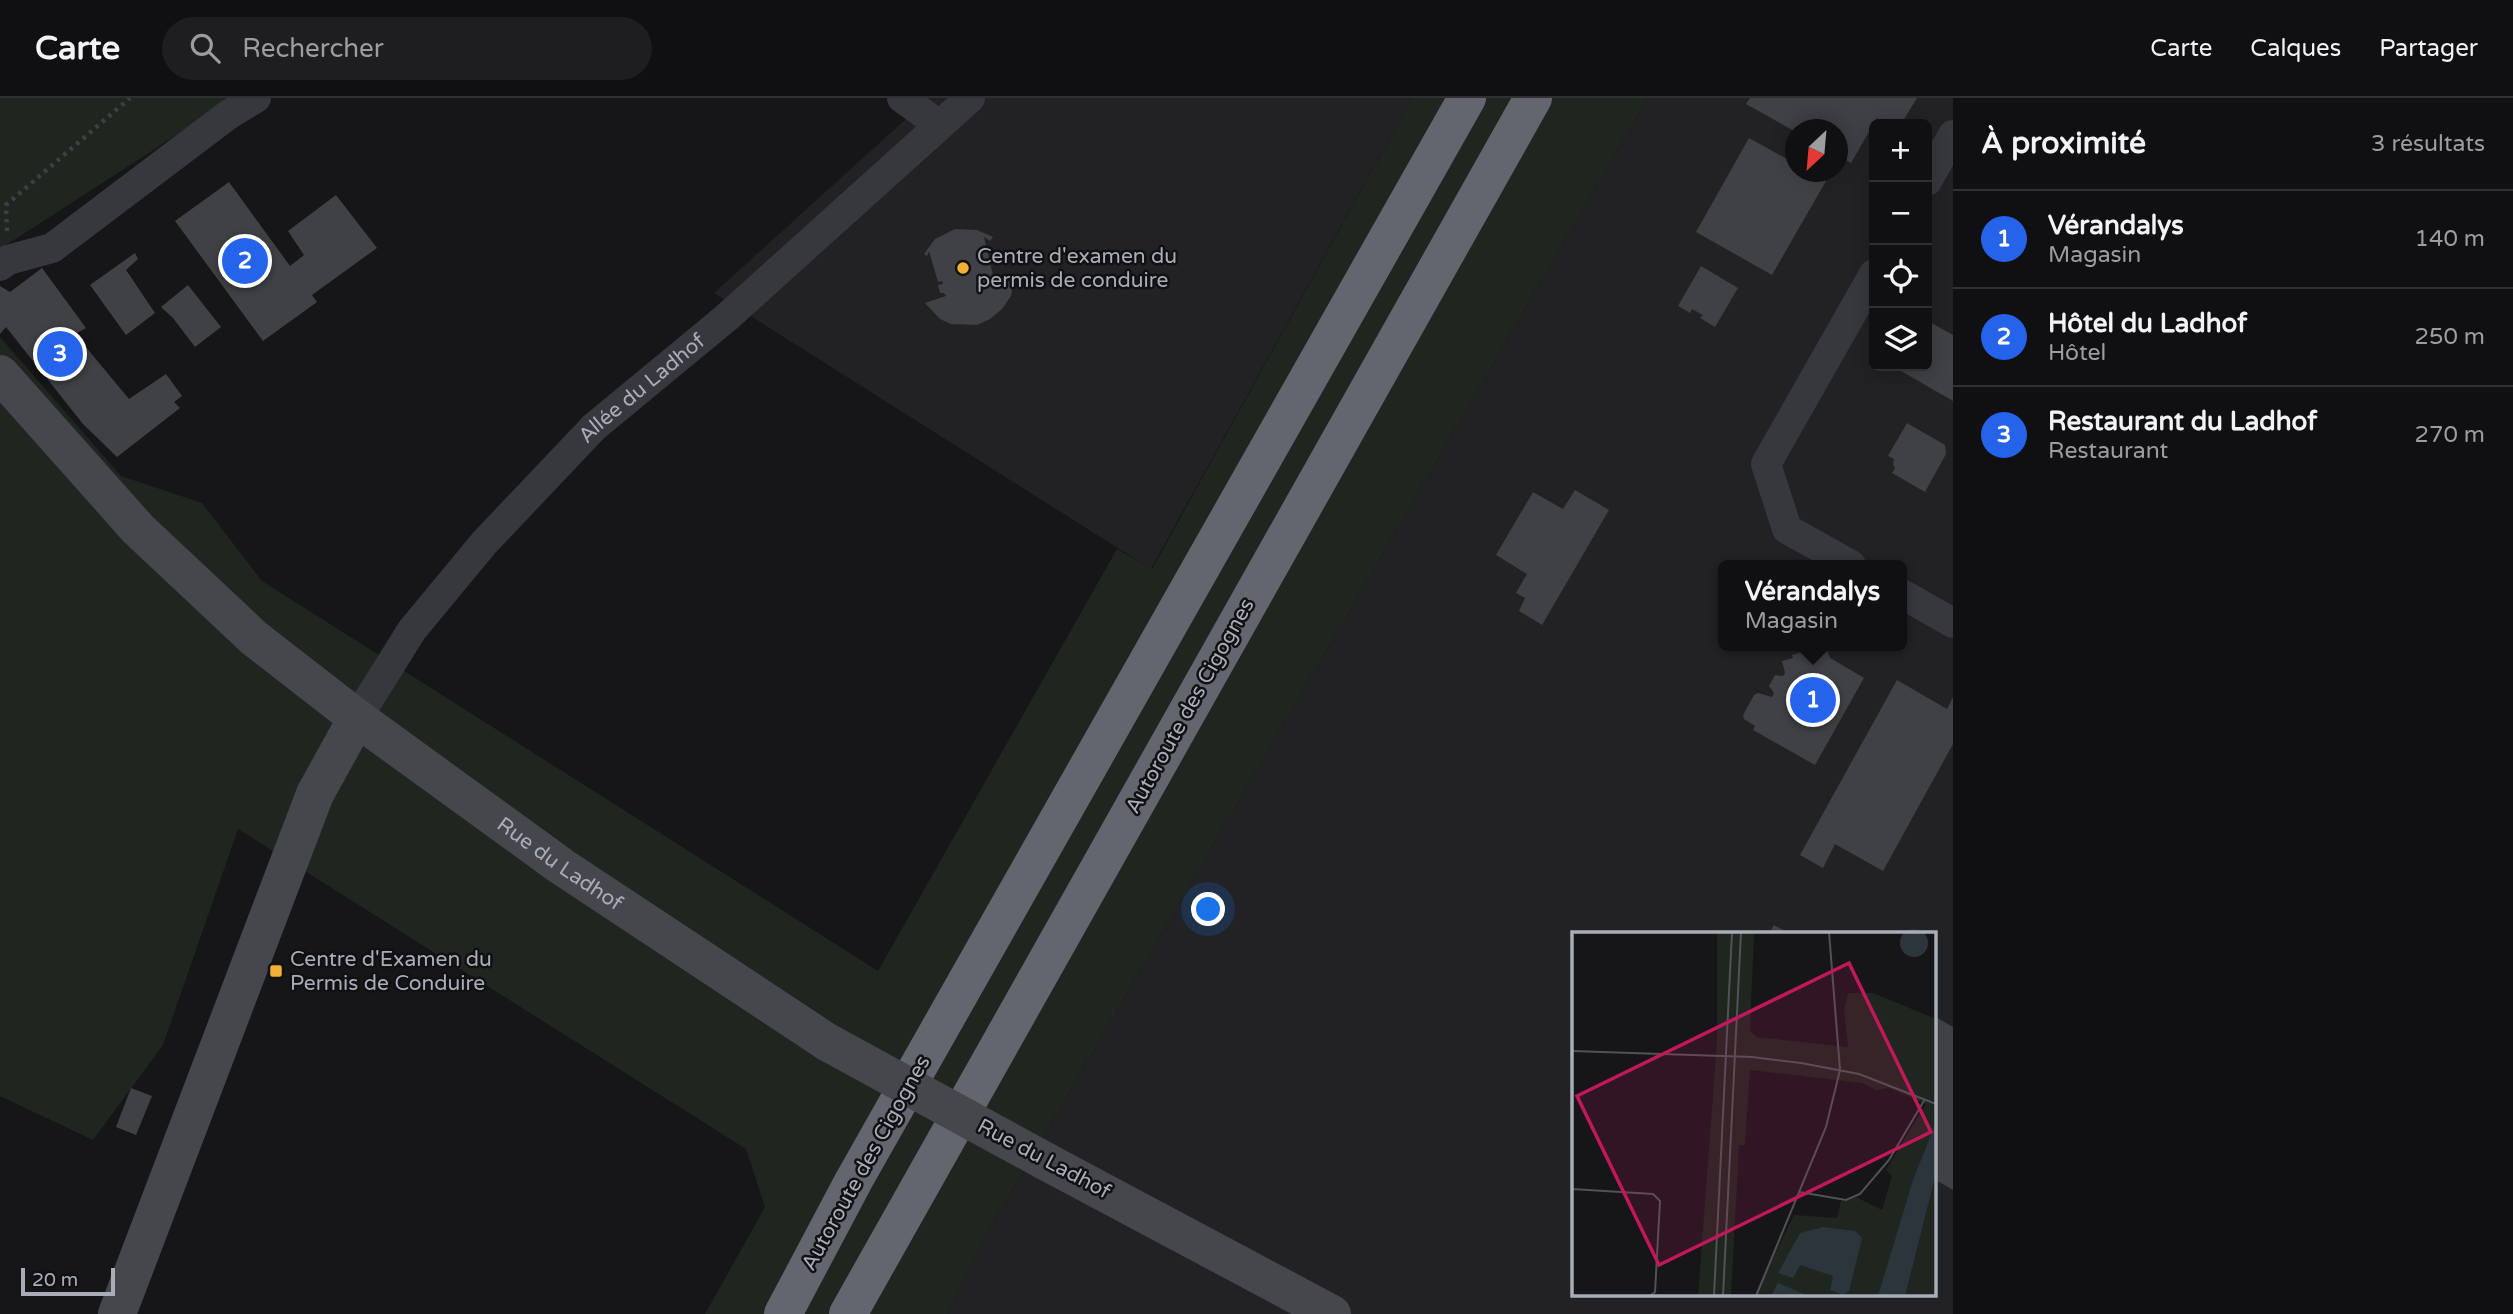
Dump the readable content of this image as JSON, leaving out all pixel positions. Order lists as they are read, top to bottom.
{
  "streets": {
    "highway": ["Autoroute des Cigognes"],
    "main road": ["Rue du Ladhof"],
    "street": ["Allée du Ladhof"]
  },
  "crossings": [
    ["Allée du Ladhof", "Rue du Ladhof"]
  ],
  "places": {
    "other": ["Centre d'examen du permis de conduire"],
    "transit": ["Centre d'Examen du Permis de Conduire"]
  },
  "scale_bar": "20 m",
  "north": "bottom left",
  "page": {
    "header": "Carte",
    "search": "Rechercher",
    "nav": ["Carte", "Calques", "Partager"],
    "heading": ["À proximité", "3 résultats"],
    "map_buttons": ["+", "−"],
    "list": [
      {
        "mark": "1",
        "name": "Vérandalys",
        "note": "Magasin",
        "value": "140 m"
      },
      {
        "mark": "2",
        "name": "Hôtel du Ladhof",
        "note": "Hôtel",
        "value": "250 m"
      },
      {
        "mark": "3",
        "name": "Restaurant du Ladhof",
        "note": "Restaurant",
        "value": "270 m"
      }
    ],
    "pins": ["2", "3", "1"],
    "popup": ["Vérandalys", "Magasin"],
    "scale": "20 m"
  }
}
